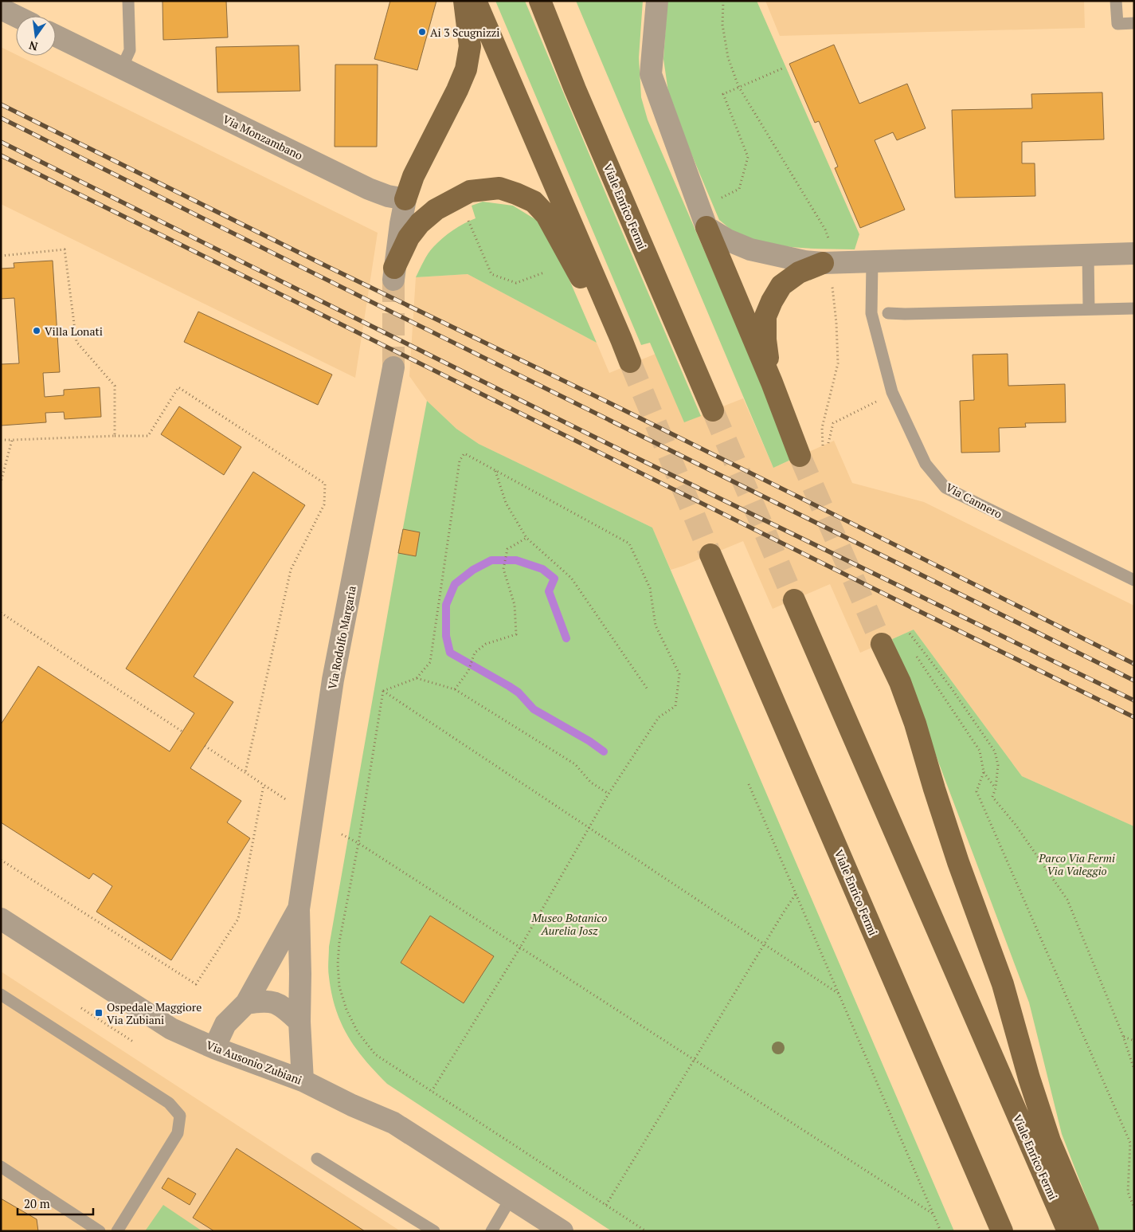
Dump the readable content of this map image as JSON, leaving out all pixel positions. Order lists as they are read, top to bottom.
{
  "streets": {
    "main road": ["Viale Enrico Fermi"],
    "street": ["Via Monzambano", "Via Rodolfo Margaria", "Via Ausonio Zubiani"],
    "lane": ["Via Cannero"]
  },
  "crossings": [
    ["Via Rodolfo Margaria", "Via Ausonio Zubiani"]
  ],
  "parks": ["Parco Via Fermi Via Valeggio", "Museo Botanico Aurelia Josz"],
  "places": {
    "other": ["Ai 3 Scugnizzi", "Villa Lonati"],
    "transit": ["Ospedale Maggiore Via Zubiani"]
  },
  "scale_bar": "20 m",
  "north": "bottom"
}
